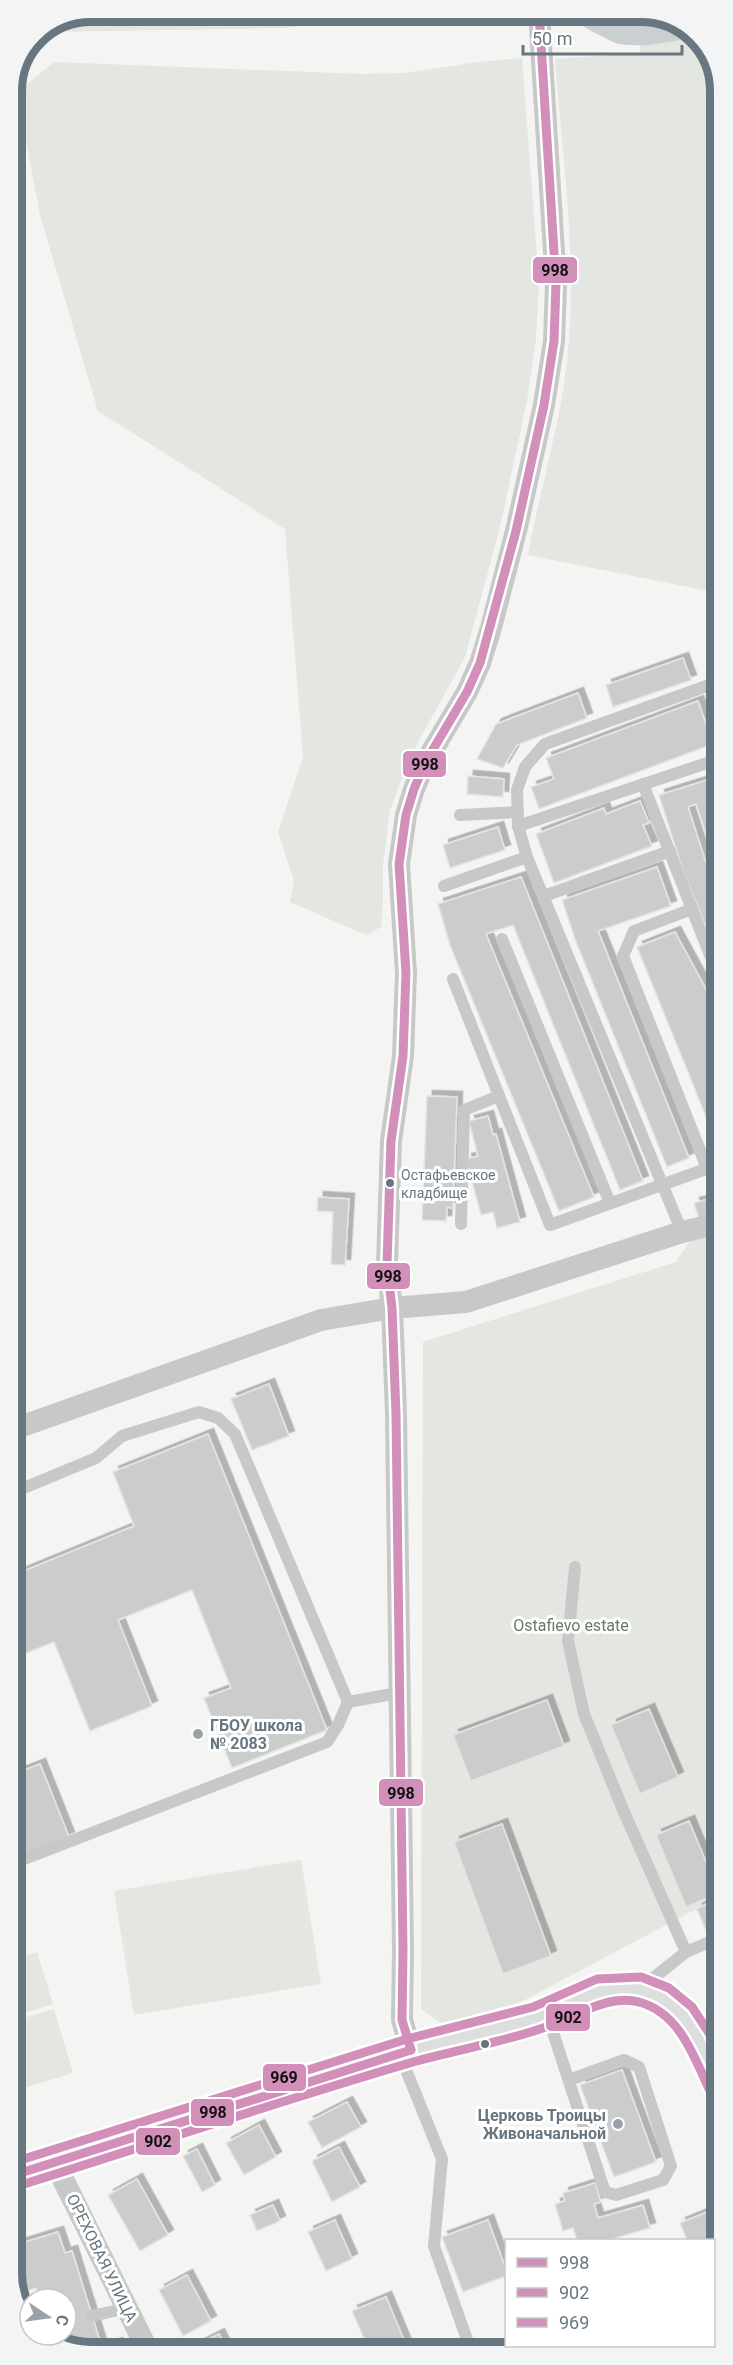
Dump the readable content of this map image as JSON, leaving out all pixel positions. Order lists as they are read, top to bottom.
{
  "streets": {
    "street": ["ОРЕХОВАЯ УЛИЦА"]
  },
  "parks": ["Ostafievo estate"],
  "places": ["Остафьевское кладбище", "ГБОУ школа № 2083", "Церковь Троицы Живоначальной"],
  "lines": ["transit line 998", "transit line 969", "transit line 902"],
  "legend": ["998", "902", "969"],
  "scale_bar": "50 m",
  "north": "right"
}
